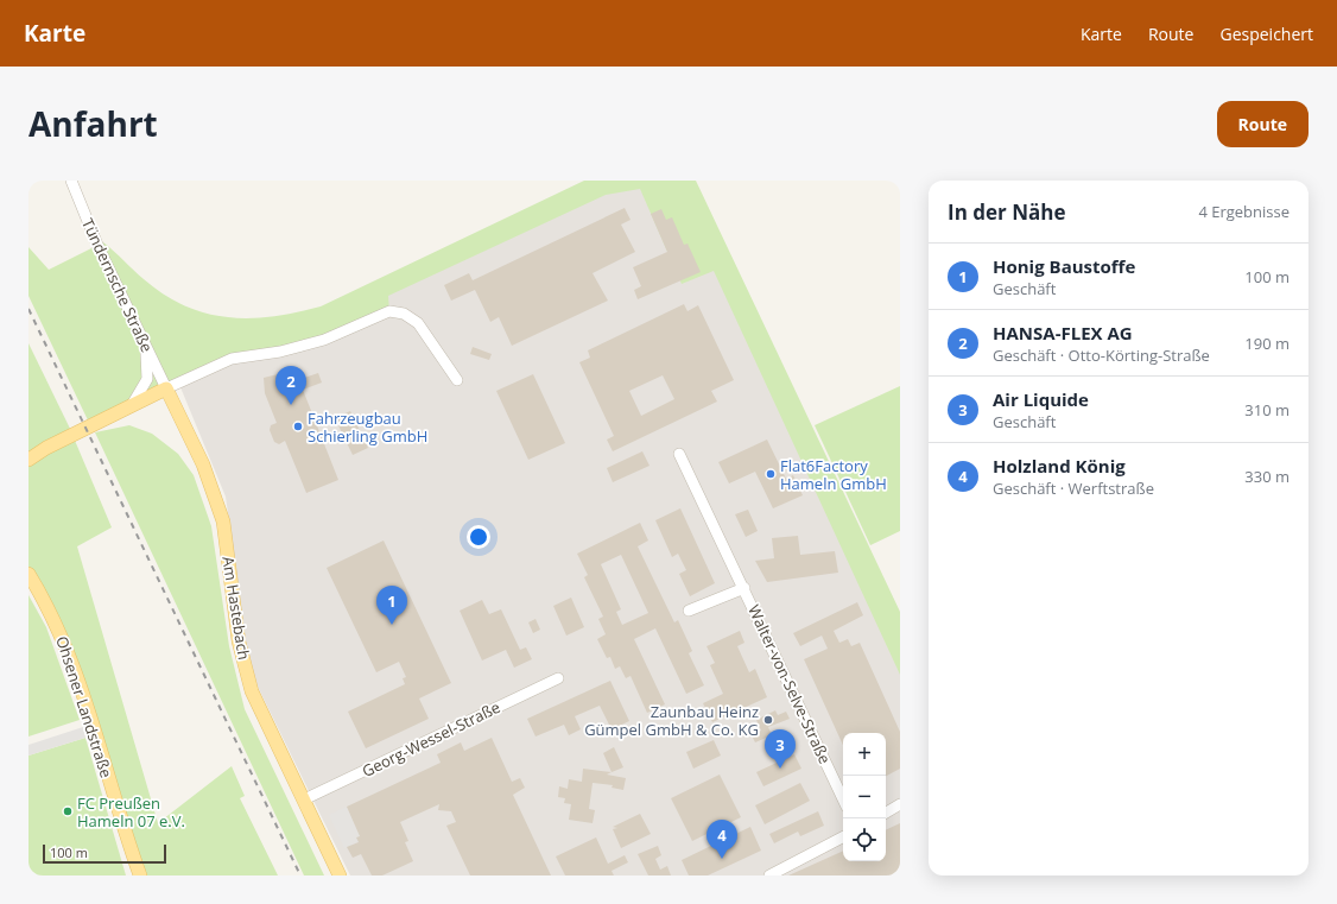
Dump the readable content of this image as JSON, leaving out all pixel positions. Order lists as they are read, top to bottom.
{
  "streets": {
    "main road": ["Am Hastebach", "Ohsener Landstraße"],
    "street": ["Tündernsche Straße", "Walter-von-Selve-Straße", "Georg-Wessel-Straße"]
  },
  "crossings": [
    ["Tündernsche Straße", "Am Hastebach"],
    ["Am Hastebach", "Georg-Wessel-Straße"]
  ],
  "places": [
    "Fahrzeugbau Schierling GmbH",
    "Flat6Factory Hameln GmbH",
    "Zaunbau Heinz Gümpel GmbH & Co. KG",
    "FC Preußen Hameln 07 e.V."
  ],
  "scale_bar": "100 m",
  "page": {
    "header": "Karte",
    "nav": ["Karte", "Route", "Gespeichert"],
    "title": "Anfahrt",
    "buttons": "Route",
    "heading": ["In der Nähe", "4 Ergebnisse"],
    "list": [
      {
        "mark": "1",
        "name": "Honig Baustoffe",
        "note": "Geschäft",
        "value": "100 m"
      },
      {
        "mark": "2",
        "name": "HANSA-FLEX AG",
        "note": "Geschäft · Otto-Körting-Straße",
        "value": "190 m"
      },
      {
        "mark": "3",
        "name": "Air Liquide",
        "note": "Geschäft",
        "value": "310 m"
      },
      {
        "mark": "4",
        "name": "Holzland König",
        "note": "Geschäft · Werftstraße",
        "value": "330 m"
      }
    ],
    "pins": [
      "2",
      "1",
      "3",
      "4"
    ],
    "map_buttons": ["+", "−"],
    "scale": "100 m"
  }
}
